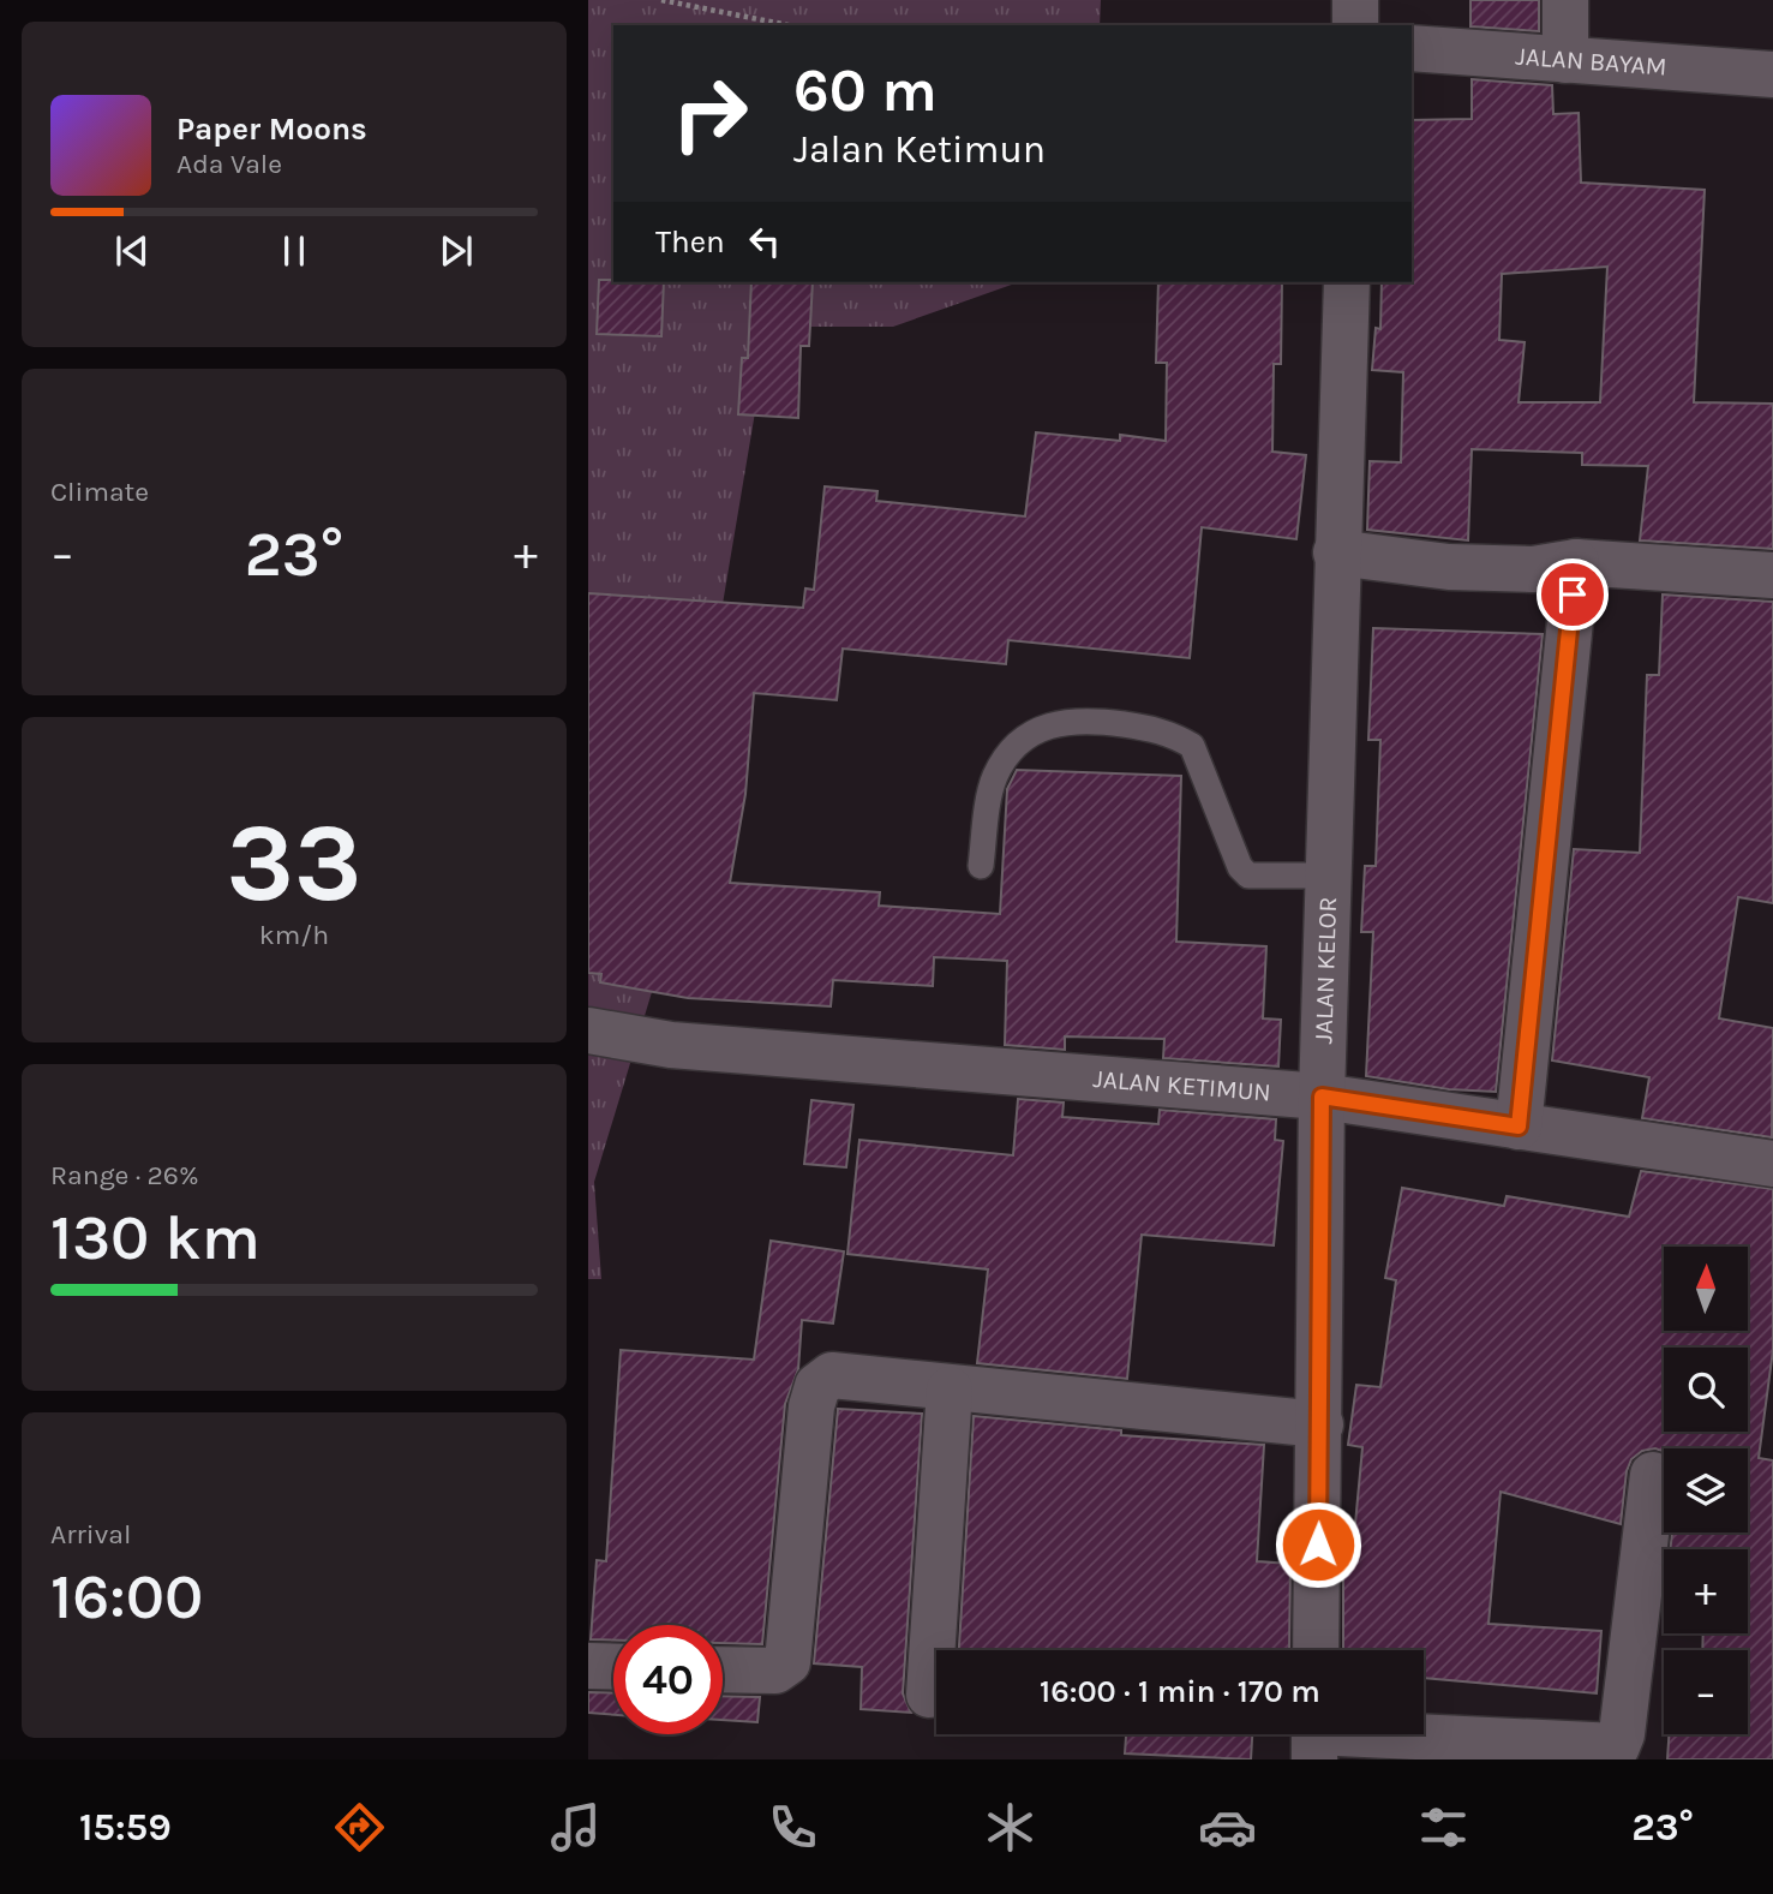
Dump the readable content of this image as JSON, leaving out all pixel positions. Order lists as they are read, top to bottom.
{
  "streets": {
    "street": ["JALAN BAYAM", "JALAN KELOR", "JALAN KETIMUN"]
  },
  "crossings": [
    ["JALAN KELOR", "JALAN KETIMUN"]
  ],
  "north": "top",
  "page": {
    "turn": ["60 m", "Jalan Ketimun"],
    "song": ["Paper Moons", "Ada Vale"],
    "then": "Then",
    "tile": [
      "Climate",
      ["33", "km/h"],
      ["Range · 26%", "130 km"],
      ["Arrival", "16:00"]
    ],
    "heat": ["−", "23°", "+"],
    "map_buttons": ["+", "−"],
    "limit": "40",
    "trip": "16:00 · 1 min · 170 m",
    "tabs": ["15:59", "23°"]
  }
}
